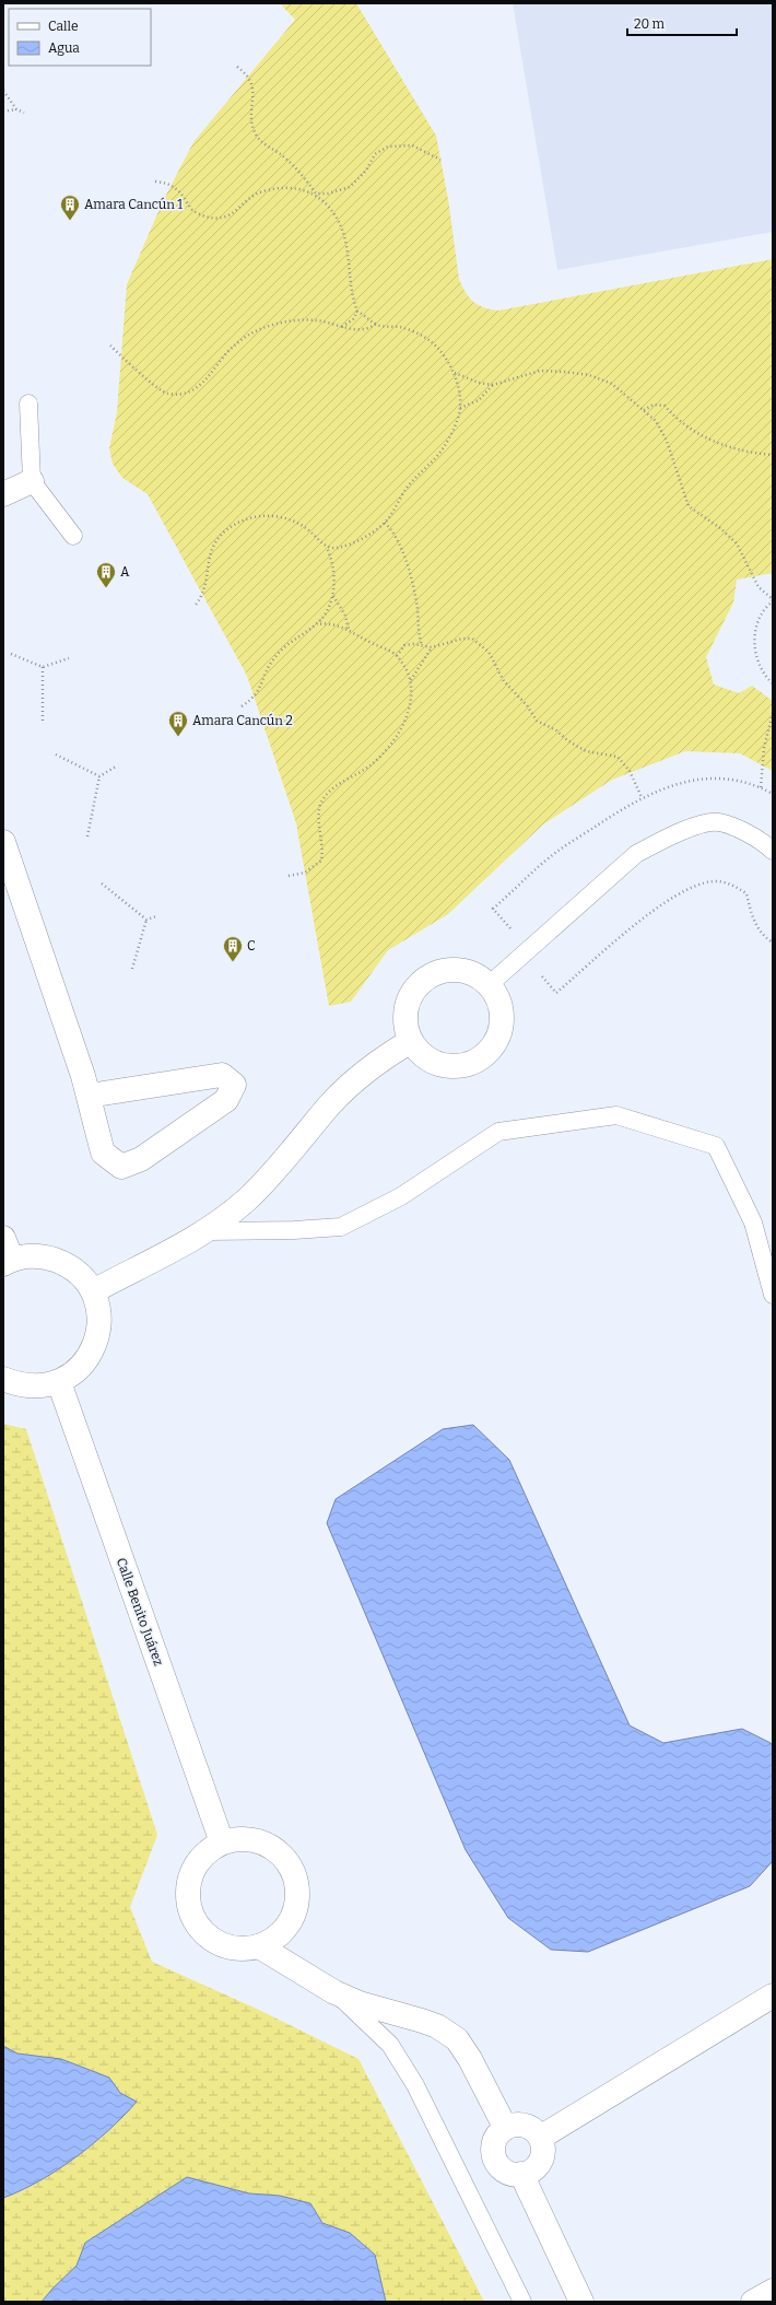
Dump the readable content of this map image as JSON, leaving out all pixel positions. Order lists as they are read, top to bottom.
{
  "streets": {
    "street": ["Calle Benito Juárez"]
  },
  "places": {
    "building": [
      "Amara Cancún 1",
      "A",
      "Amara Cancún 2",
      "C"
    ]
  },
  "legend": ["Calle", "Agua"],
  "scale_bar": "20 m"
}
